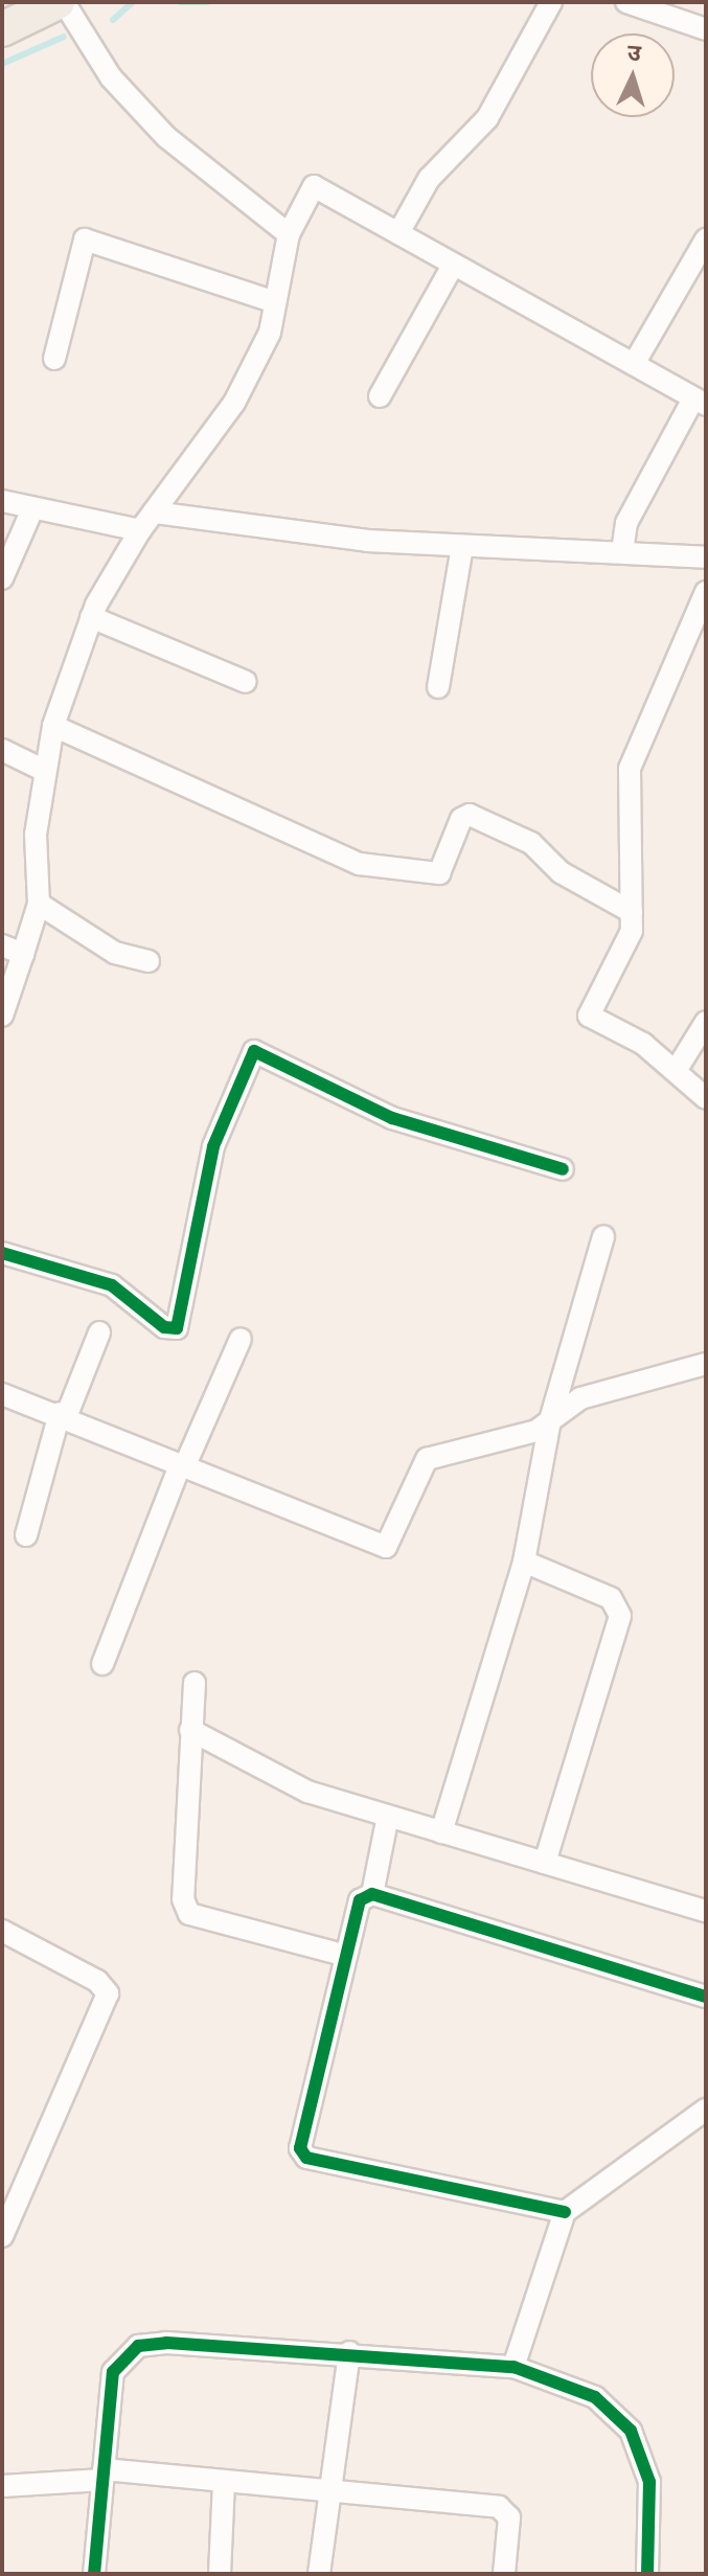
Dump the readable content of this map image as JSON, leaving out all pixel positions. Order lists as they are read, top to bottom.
{
  "north": "top"
}
